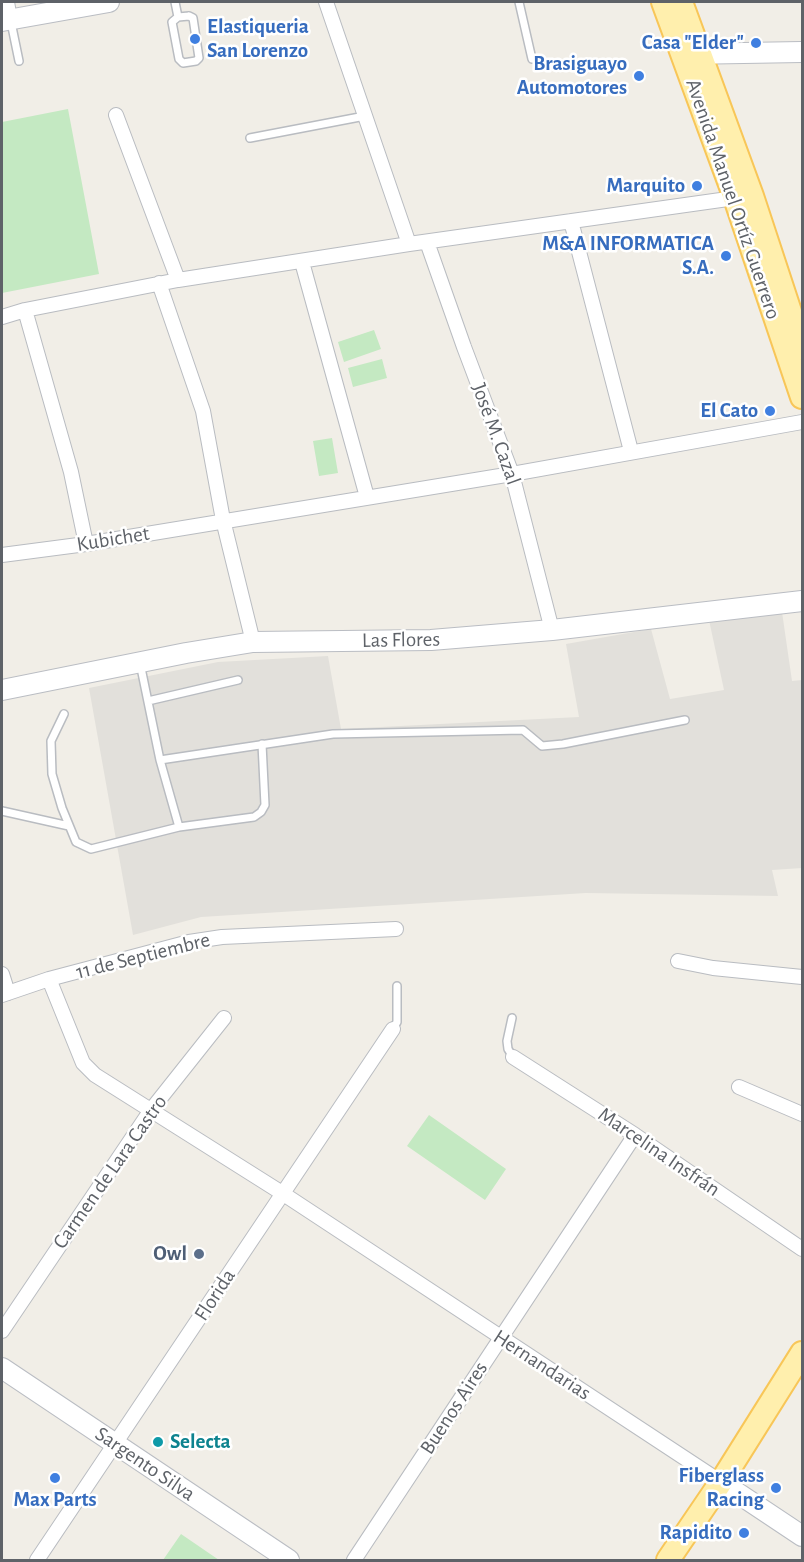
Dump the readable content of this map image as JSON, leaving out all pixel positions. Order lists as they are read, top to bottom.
{
  "streets": {
    "main road": ["Avenida Manuel Ortíz Guerrero"],
    "street": [
      "José M. Cazal",
      "Kubichet",
      "Las Flores",
      "11 de Septiembre",
      "Marcelina Insfrán",
      "Carmen de Lara Castro",
      "Florida",
      "Hernandarias",
      "Buenos Aires",
      "Sargento Silva"
    ]
  },
  "crossings": [
    ["José M. Cazal", "Kubichet"],
    ["José M. Cazal", "Las Flores"],
    ["11 de Septiembre", "Hernandarias"],
    ["Marcelina Insfrán", "Buenos Aires"],
    ["Carmen de Lara Castro", "Hernandarias"],
    ["Florida", "Hernandarias"],
    ["Florida", "Sargento Silva"],
    ["Hernandarias", "Buenos Aires"]
  ],
  "places": [
    "Elastiqueria San Lorenzo",
    "Casa \"Elder\"",
    "Brasiguayo Automotores",
    "Marquito",
    "M&A INFORMATICA S.A.",
    "El Cato",
    "Owl",
    "Selecta",
    "Max Parts",
    "Fiberglass Racing",
    "Rapidito"
  ]
}
